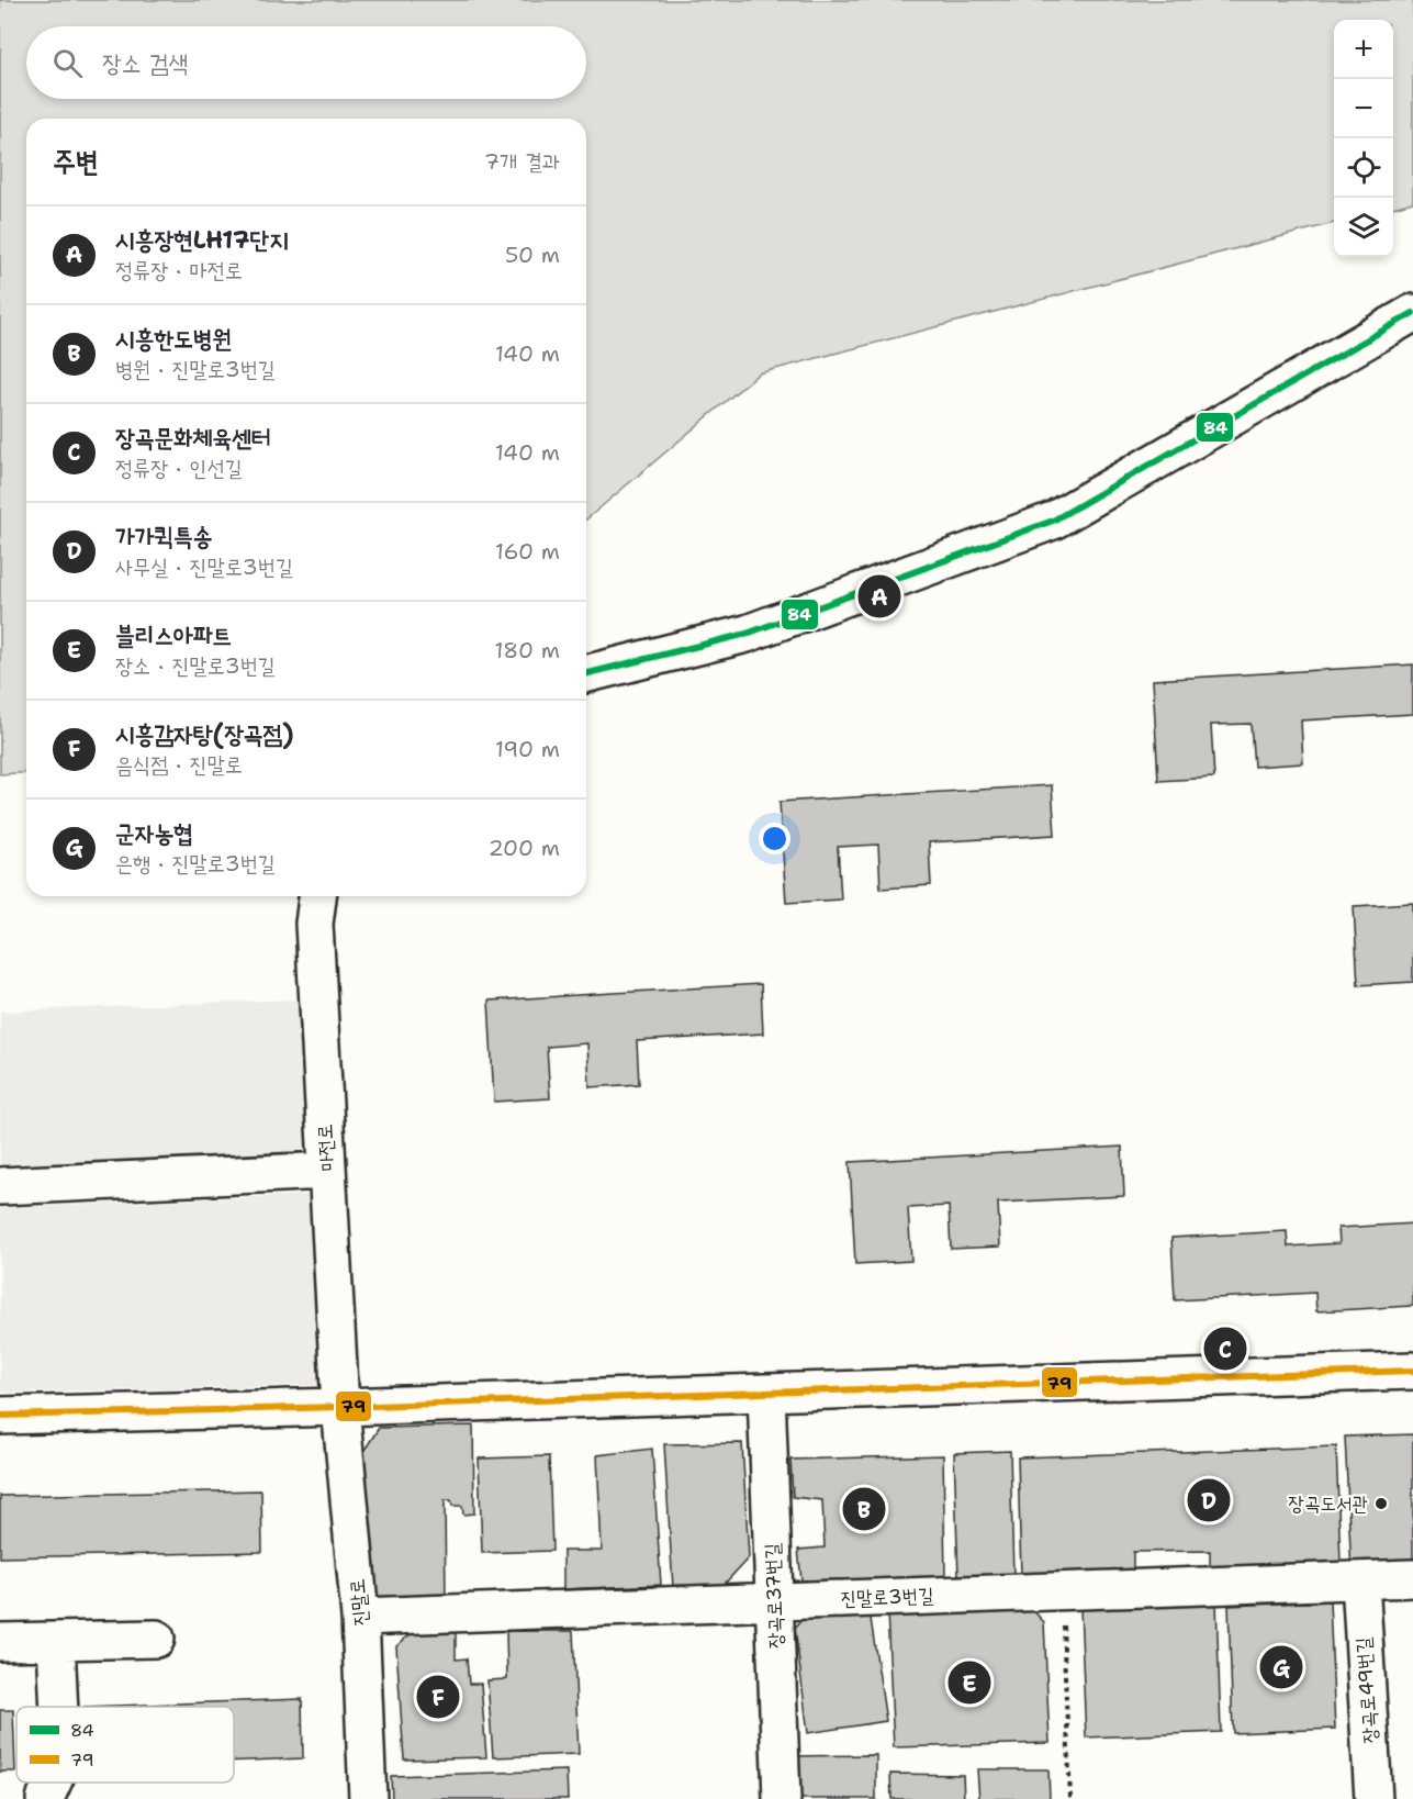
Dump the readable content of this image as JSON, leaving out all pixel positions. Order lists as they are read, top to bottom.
{
  "streets": {
    "street": [
      "마전로",
      "장곡로37번길",
      "진말로3번길",
      "진말로",
      "장곡로49번길"
    ]
  },
  "crossings": [
    ["마전로", "진말로"],
    ["장곡로37번길", "진말로3번길"],
    ["진말로3번길", "진말로"],
    ["진말로3번길", "장곡로49번길"]
  ],
  "places": ["장곡도서관"],
  "lines": ["transit line 84", "transit line 79"],
  "legend": ["84", "79"],
  "page": {
    "map_buttons": ["+", "−"],
    "search": "장소 검색",
    "heading": ["주변", "7개 결과"],
    "list": [
      {
        "mark": "A",
        "name": "시흥장현LH17단지",
        "note": "정류장 · 마전로",
        "value": "50 m"
      },
      {
        "mark": "B",
        "name": "시흥한도병원",
        "note": "병원 · 진말로3번길",
        "value": "140 m"
      },
      {
        "mark": "C",
        "name": "장곡문화체육센터",
        "note": "정류장 · 인선길",
        "value": "140 m"
      },
      {
        "mark": "D",
        "name": "가가퀵특송",
        "note": "사무실 · 진말로3번길",
        "value": "160 m"
      },
      {
        "mark": "E",
        "name": "블리스아파트",
        "note": "장소 · 진말로3번길",
        "value": "180 m"
      },
      {
        "mark": "F",
        "name": "시흥감자탕(장곡점)",
        "note": "음식점 · 진말로",
        "value": "190 m"
      },
      {
        "mark": "G",
        "name": "군자농협",
        "note": "은행 · 진말로3번길",
        "value": "200 m"
      }
    ],
    "pins": [
      "A",
      "C",
      "D",
      "B",
      "G",
      "E",
      "F"
    ]
  }
}
